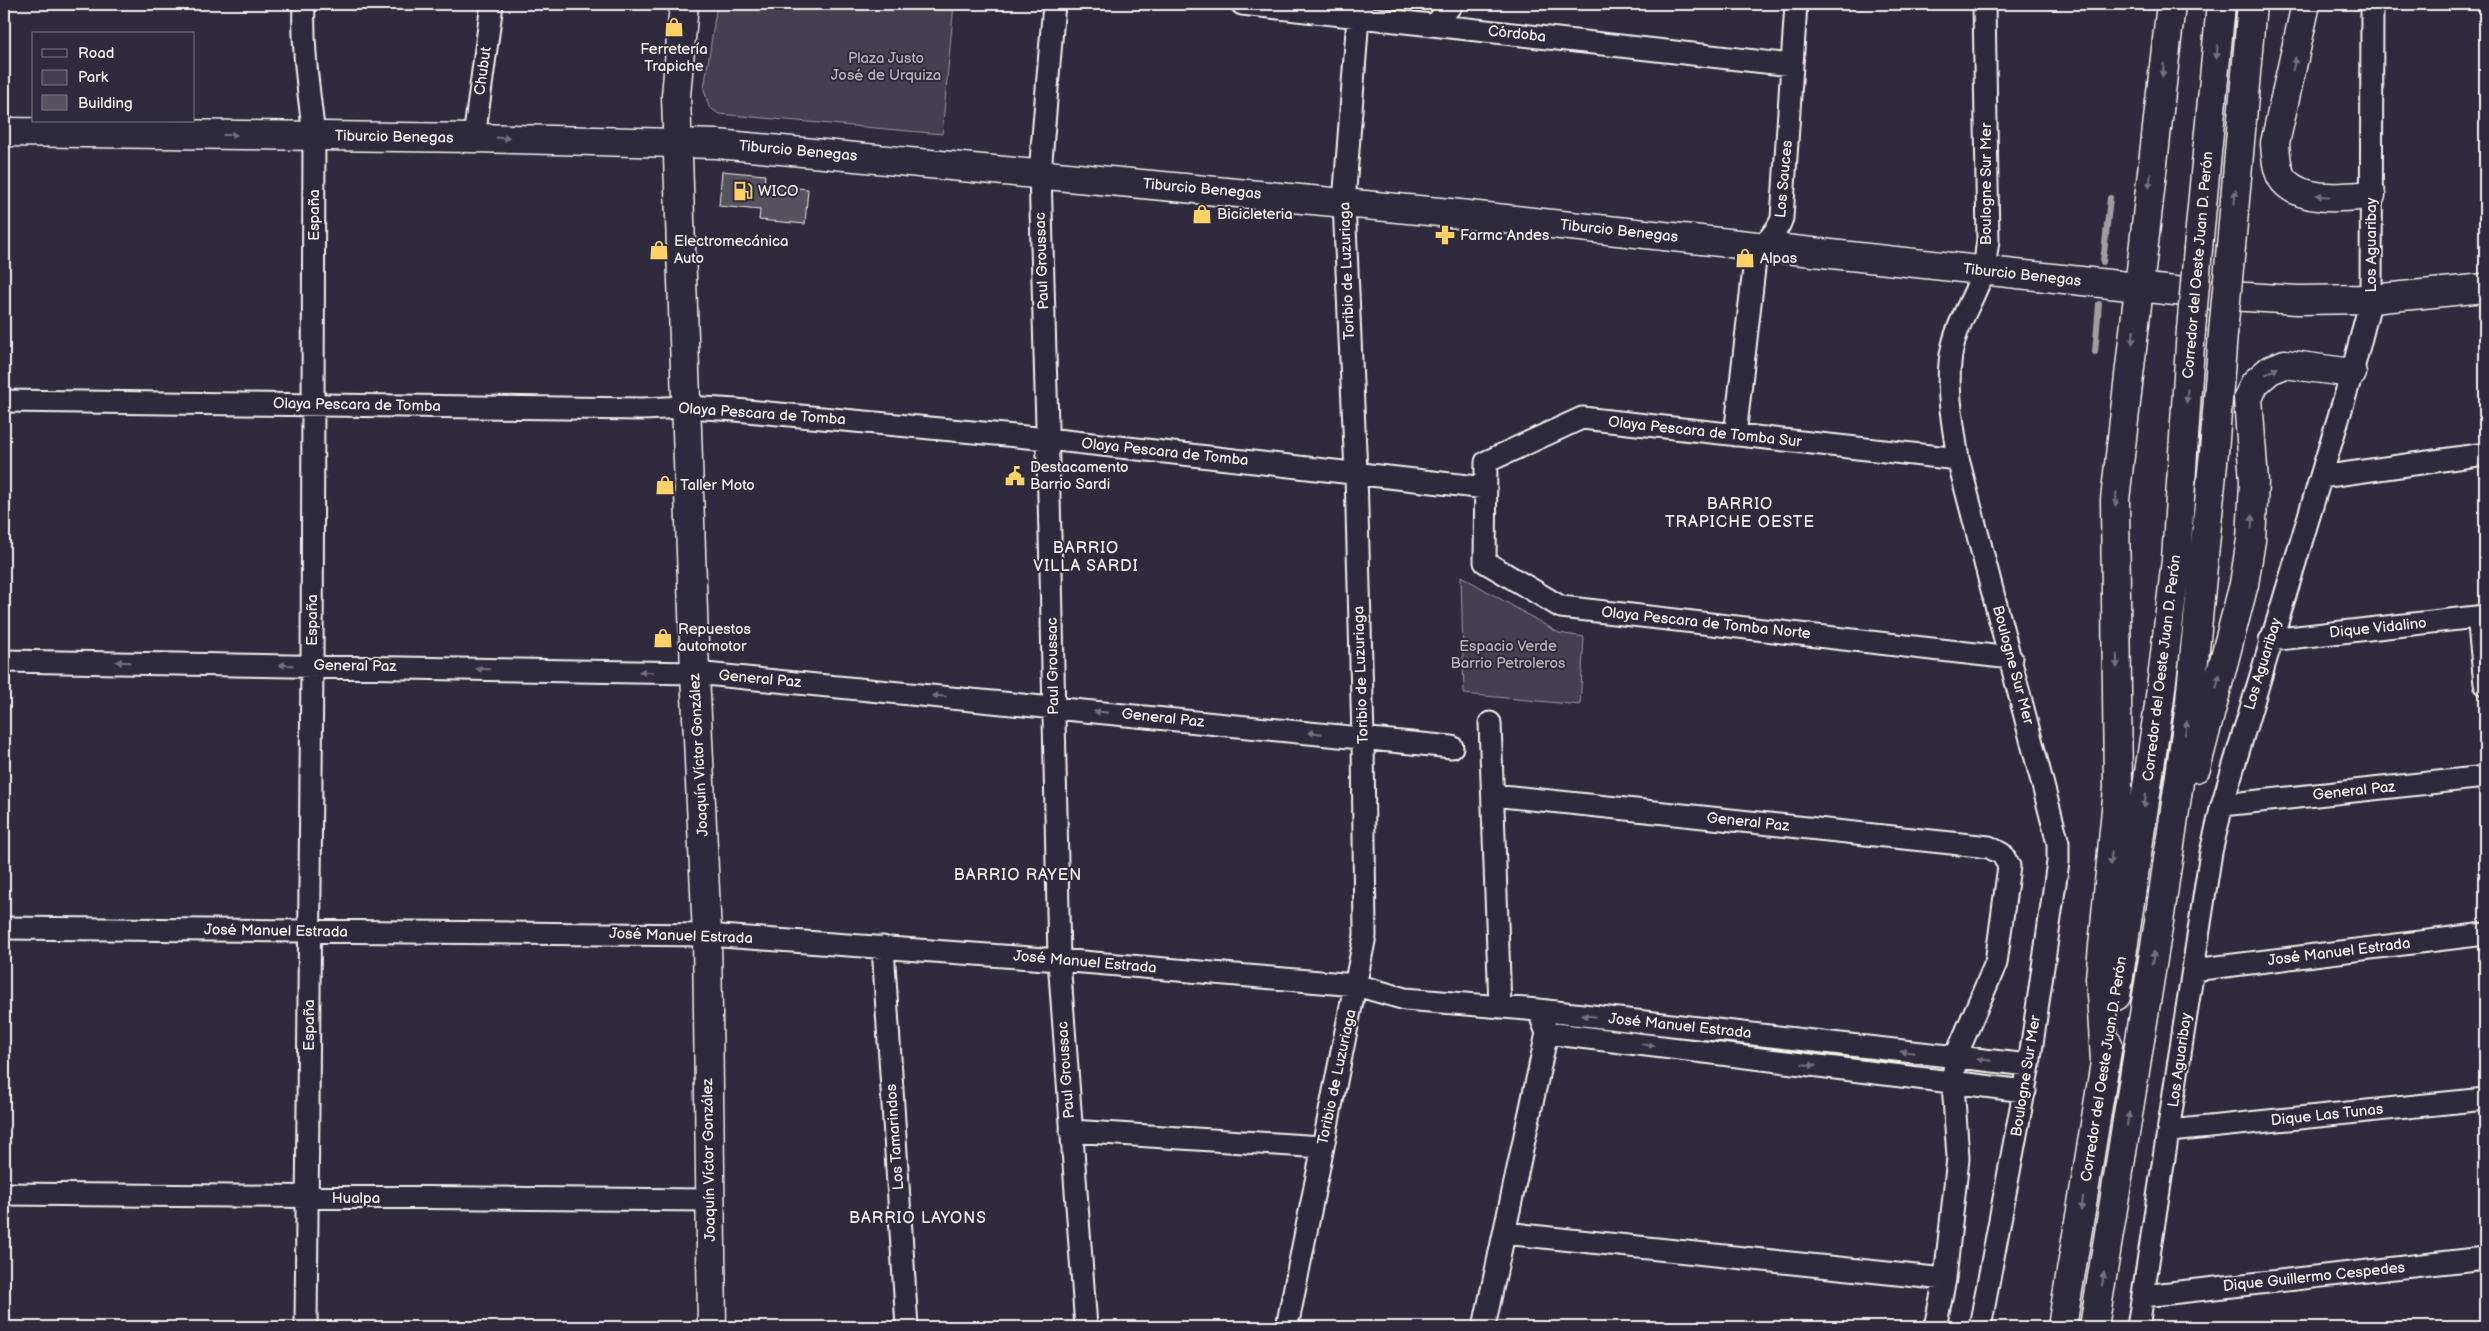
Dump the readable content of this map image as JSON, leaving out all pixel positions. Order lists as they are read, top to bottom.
{
  "streets": {
    "main road": ["Tiburcio Benegas", "Corredor del Oeste Juan D. Perón", "Joaquín Víctor González"],
    "street": [
      "Córdoba",
      "Chubut",
      "Los Sauces",
      "Boulogne Sur Mer",
      "España",
      "Los Aguaribay",
      "Paul Groussac",
      "Toribio de Luzuriaga",
      "Olaya Pescara de Tomba",
      "Olaya Pescara de Tomba Sur",
      "Olaya Pescara de Tomba Norte",
      "Dique Vidalino",
      "General Paz",
      "José Manuel Estrada",
      "Dique Las Tunas",
      "Los Tamarindos",
      "Hualpa",
      "Dique Guillermo Cespedes"
    ]
  },
  "crossings": [
    ["Córdoba", "Los Sauces"],
    ["Córdoba", "Toribio de Luzuriaga"],
    ["Chubut", "Tiburcio Benegas"],
    ["Tiburcio Benegas", "Los Sauces"],
    ["Tiburcio Benegas", "Boulogne Sur Mer"],
    ["Tiburcio Benegas", "España"],
    ["Tiburcio Benegas", "Los Aguaribay"],
    ["Tiburcio Benegas", "Paul Groussac"],
    ["Tiburcio Benegas", "Toribio de Luzuriaga"],
    ["Tiburcio Benegas", "Joaquín Víctor González"],
    ["Los Sauces", "Olaya Pescara de Tomba Sur"],
    ["Boulogne Sur Mer", "Olaya Pescara de Tomba Sur"],
    ["Boulogne Sur Mer", "Olaya Pescara de Tomba Norte"],
    ["Boulogne Sur Mer", "José Manuel Estrada"],
    ["España", "Olaya Pescara de Tomba"],
    ["España", "General Paz"],
    ["España", "José Manuel Estrada"],
    ["España", "Hualpa"],
    ["Los Aguaribay", "Dique Vidalino"],
    ["Los Aguaribay", "General Paz"],
    ["Los Aguaribay", "José Manuel Estrada"],
    ["Los Aguaribay", "Dique Las Tunas"],
    ["Los Aguaribay", "Dique Guillermo Cespedes"],
    ["Paul Groussac", "Olaya Pescara de Tomba"],
    ["Paul Groussac", "General Paz"],
    ["Paul Groussac", "José Manuel Estrada"],
    ["Toribio de Luzuriaga", "Olaya Pescara de Tomba"],
    ["Toribio de Luzuriaga", "General Paz"],
    ["Toribio de Luzuriaga", "José Manuel Estrada"],
    ["Olaya Pescara de Tomba", "Olaya Pescara de Tomba Sur"],
    ["Olaya Pescara de Tomba", "Olaya Pescara de Tomba Norte"],
    ["Olaya Pescara de Tomba", "Joaquín Víctor González"],
    ["Olaya Pescara de Tomba Sur", "Olaya Pescara de Tomba Norte"],
    ["General Paz", "Joaquín Víctor González"],
    ["General Paz", "José Manuel Estrada"],
    ["Joaquín Víctor González", "José Manuel Estrada"],
    ["Joaquín Víctor González", "Hualpa"],
    ["José Manuel Estrada", "Los Tamarindos"]
  ],
  "one_way": ["General Paz"],
  "districts": [
    "BARRIO TRAPICHE OESTE",
    "BARRIO VILLA SARDI",
    "BARRIO RAYEN",
    "BARRIO LAYONS"
  ],
  "parks": ["Plaza Justo José de Urquiza", "Espacio Verde Barrio Petroleros"],
  "places": {
    "shop": [
      "Ferretería Trapiche",
      "Bicicleteria",
      "Electromecánica Auto",
      "Alpas",
      "Taller Moto",
      "Repuestos automotor"
    ],
    "fuel station": ["WICO"],
    "pharmacy": ["Farmc Andes"],
    "public building": ["Destacamento Barrio Sardi"]
  },
  "legend": ["Road", "Park", "Building"]
}
